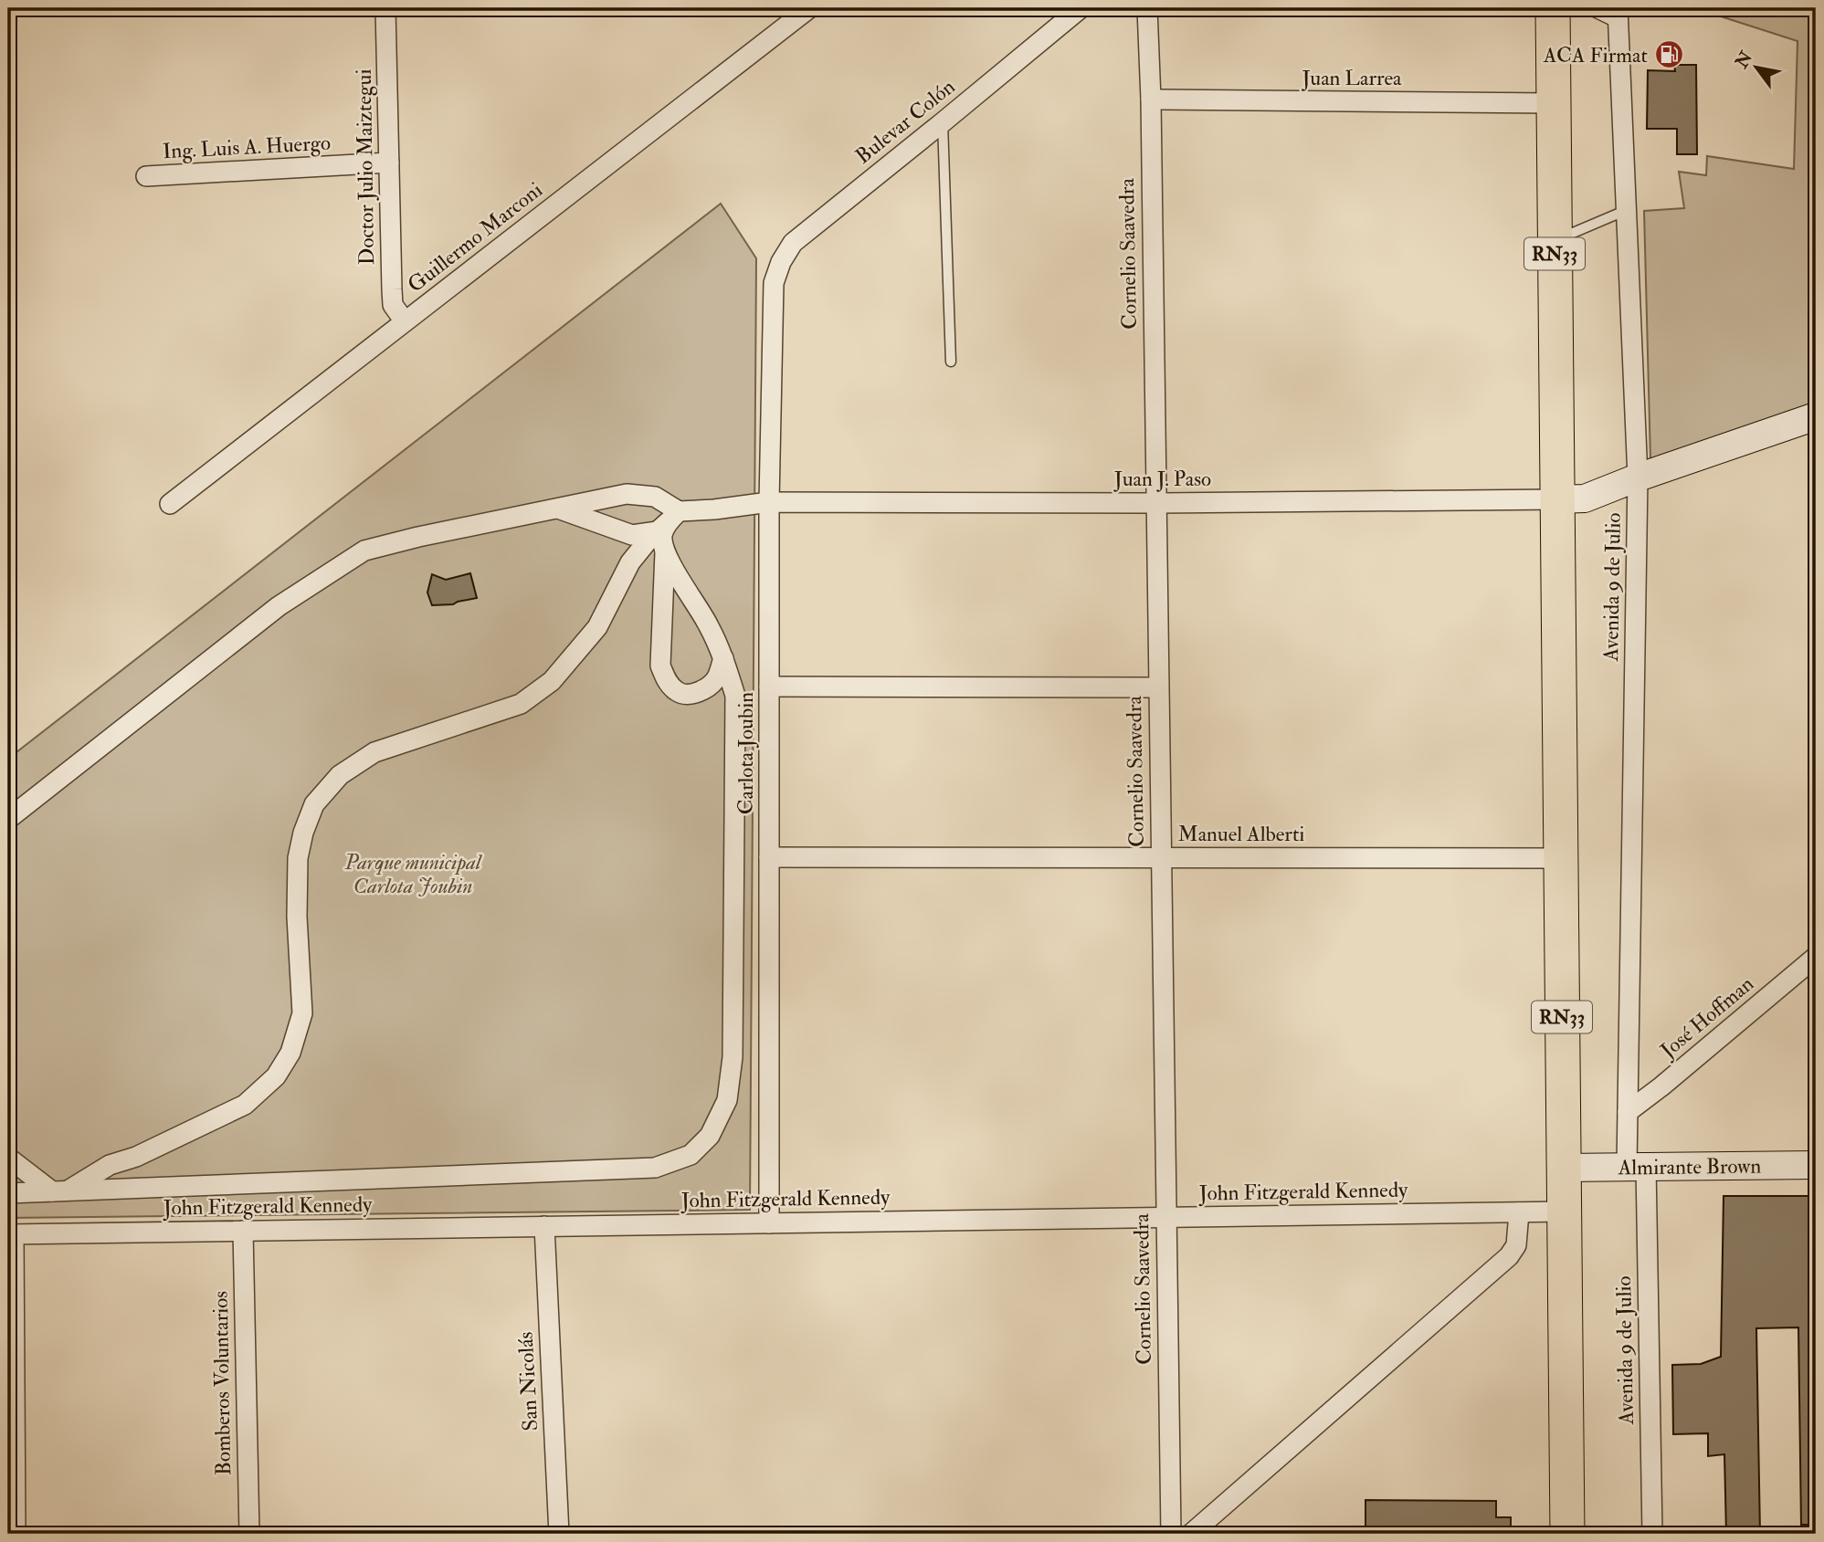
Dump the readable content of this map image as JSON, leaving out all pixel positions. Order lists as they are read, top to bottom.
{
  "streets": {
    "highway": ["RN33"],
    "main road": ["Almirante Brown"],
    "street": [
      "Juan Larrea",
      "Bulevar Colón",
      "Ing. Luis A. Huergo",
      "Doctor Julio Maiztegui",
      "Guillermo Marconi",
      "Cornelio Saavedra",
      "Juan J. Paso",
      "Avenida 9 de Julio",
      "Carlota Joubin",
      "Manuel Alberti",
      "José Hoffman",
      "John Fitzgerald Kennedy",
      "San Nicolás",
      "Bomberos Voluntarios"
    ]
  },
  "crossings": [
    ["Juan Larrea", "Cornelio Saavedra"],
    ["Juan Larrea", "RN33"],
    ["Bulevar Colón", "Carlota Joubin"],
    ["Ing. Luis A. Huergo", "Doctor Julio Maiztegui"],
    ["Doctor Julio Maiztegui", "Guillermo Marconi"],
    ["Cornelio Saavedra", "Juan J. Paso"],
    ["Cornelio Saavedra", "Manuel Alberti"],
    ["Cornelio Saavedra", "John Fitzgerald Kennedy"],
    ["RN33", "Juan J. Paso"],
    ["RN33", "Manuel Alberti"],
    ["RN33", "Almirante Brown"],
    ["RN33", "John Fitzgerald Kennedy"],
    ["Juan J. Paso", "Carlota Joubin"],
    ["Avenida 9 de Julio", "José Hoffman"],
    ["Avenida 9 de Julio", "Almirante Brown"],
    ["Carlota Joubin", "Manuel Alberti"],
    ["Carlota Joubin", "John Fitzgerald Kennedy"],
    ["John Fitzgerald Kennedy", "San Nicolás"],
    ["John Fitzgerald Kennedy", "Bomberos Voluntarios"]
  ],
  "parks": ["Parque municipal Carlota Joubin"],
  "places": {
    "fuel station": ["ACA Firmat"]
  },
  "north": "top left"
}
